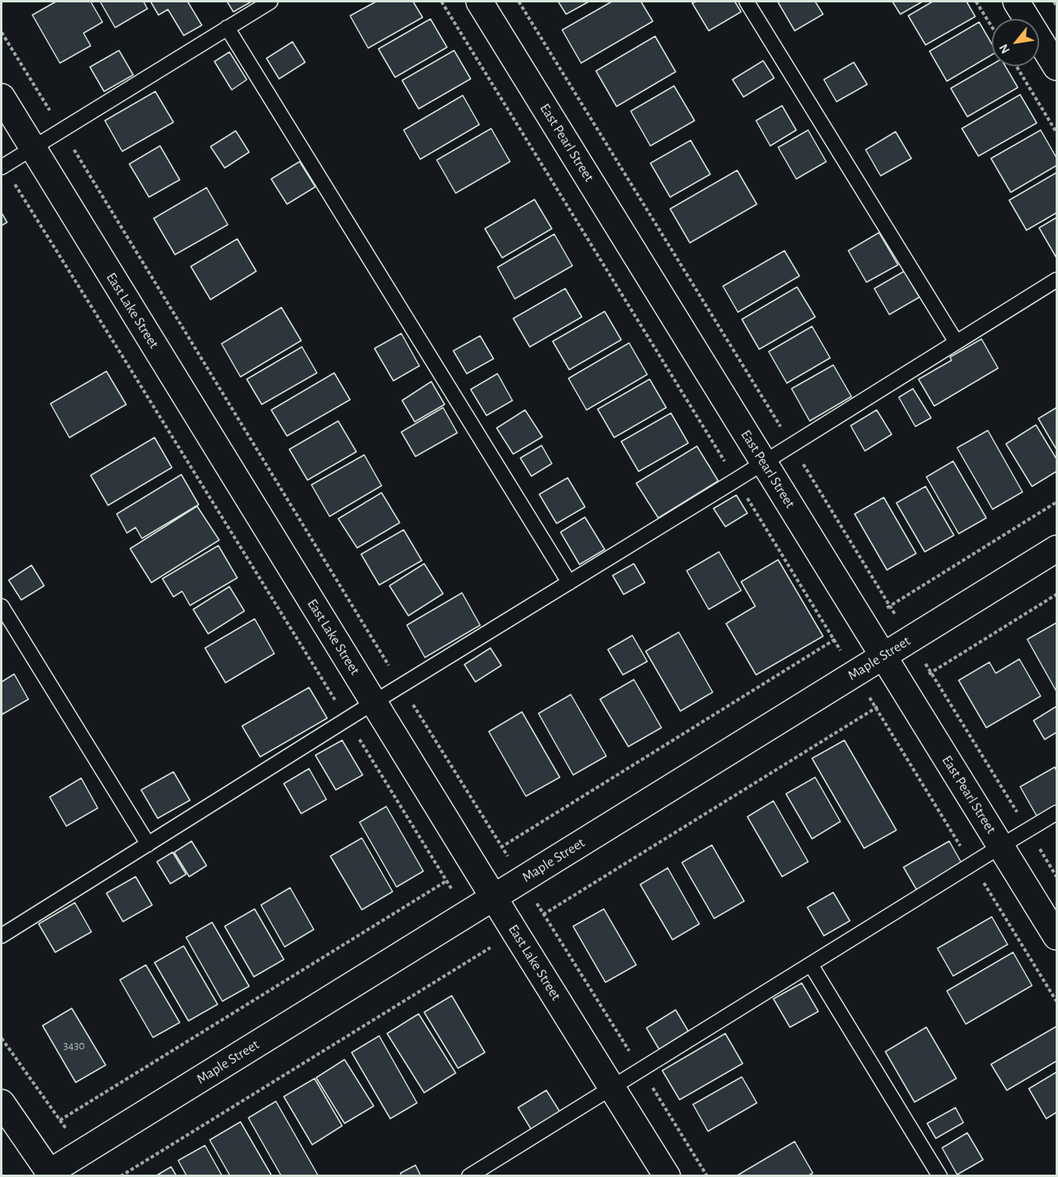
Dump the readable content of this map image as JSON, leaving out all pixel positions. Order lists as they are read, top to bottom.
{
  "streets": {
    "street": ["East Pearl Street", "East Lake Street", "Maple Street"]
  },
  "crossings": [
    ["East Pearl Street", "Maple Street"],
    ["East Lake Street", "Maple Street"]
  ],
  "house_numbers": ["3430"],
  "north": "bottom left"
}
